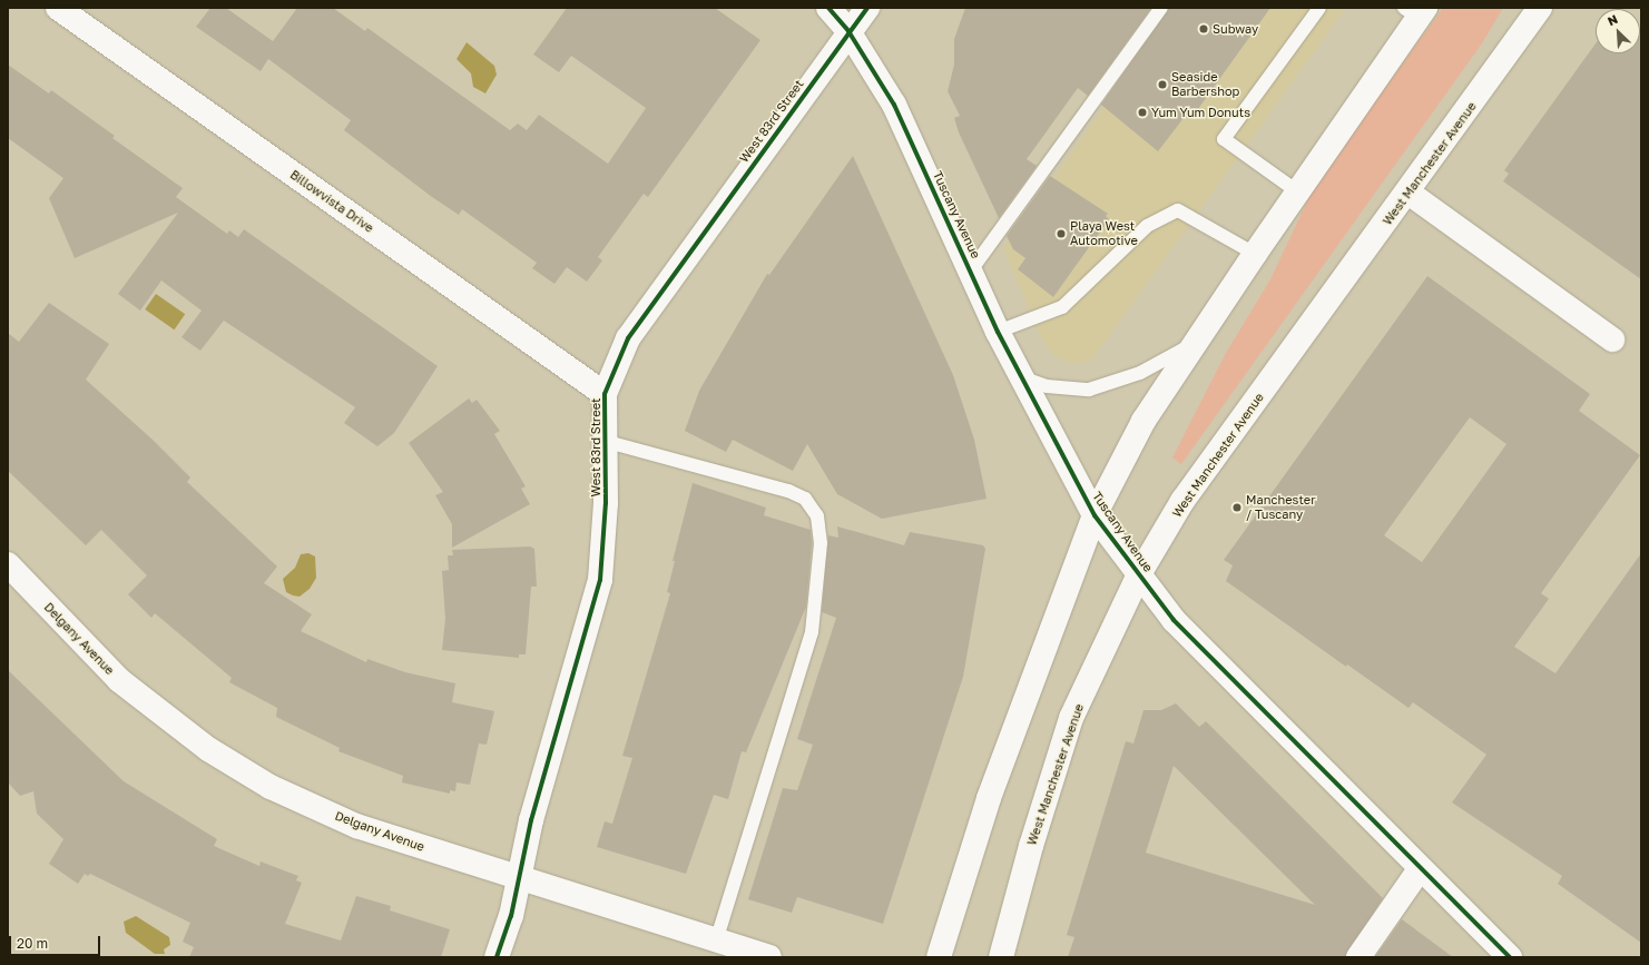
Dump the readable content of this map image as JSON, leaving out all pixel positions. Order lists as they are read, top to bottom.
{
  "streets": {
    "street": [
      "West 83rd Street",
      "West Manchester Avenue",
      "Billowvista Drive",
      "Tuscany Avenue",
      "Delgany Avenue"
    ]
  },
  "crossings": [
    ["West 83rd Street", "Billowvista Drive"],
    ["West 83rd Street", "Tuscany Avenue"],
    ["West 83rd Street", "Delgany Avenue"],
    ["West Manchester Avenue", "Tuscany Avenue"]
  ],
  "places": [
    "Subway",
    "Seaside Barbershop",
    "Yum Yum Donuts",
    "Playa West Automotive",
    "Manchester / Tuscany"
  ],
  "scale_bar": "20 m",
  "north": "top left"
}
